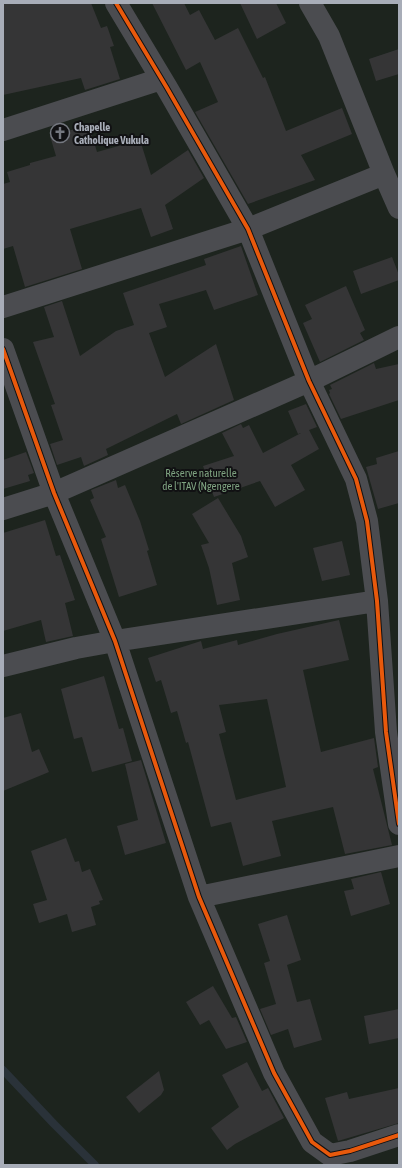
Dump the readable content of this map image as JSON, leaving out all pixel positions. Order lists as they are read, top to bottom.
{
  "parks": ["Réserve naturelle de l'ITAV (Ngengere"],
  "places": {
    "church": ["Chapelle Catholique Vukula"]
  }
}
